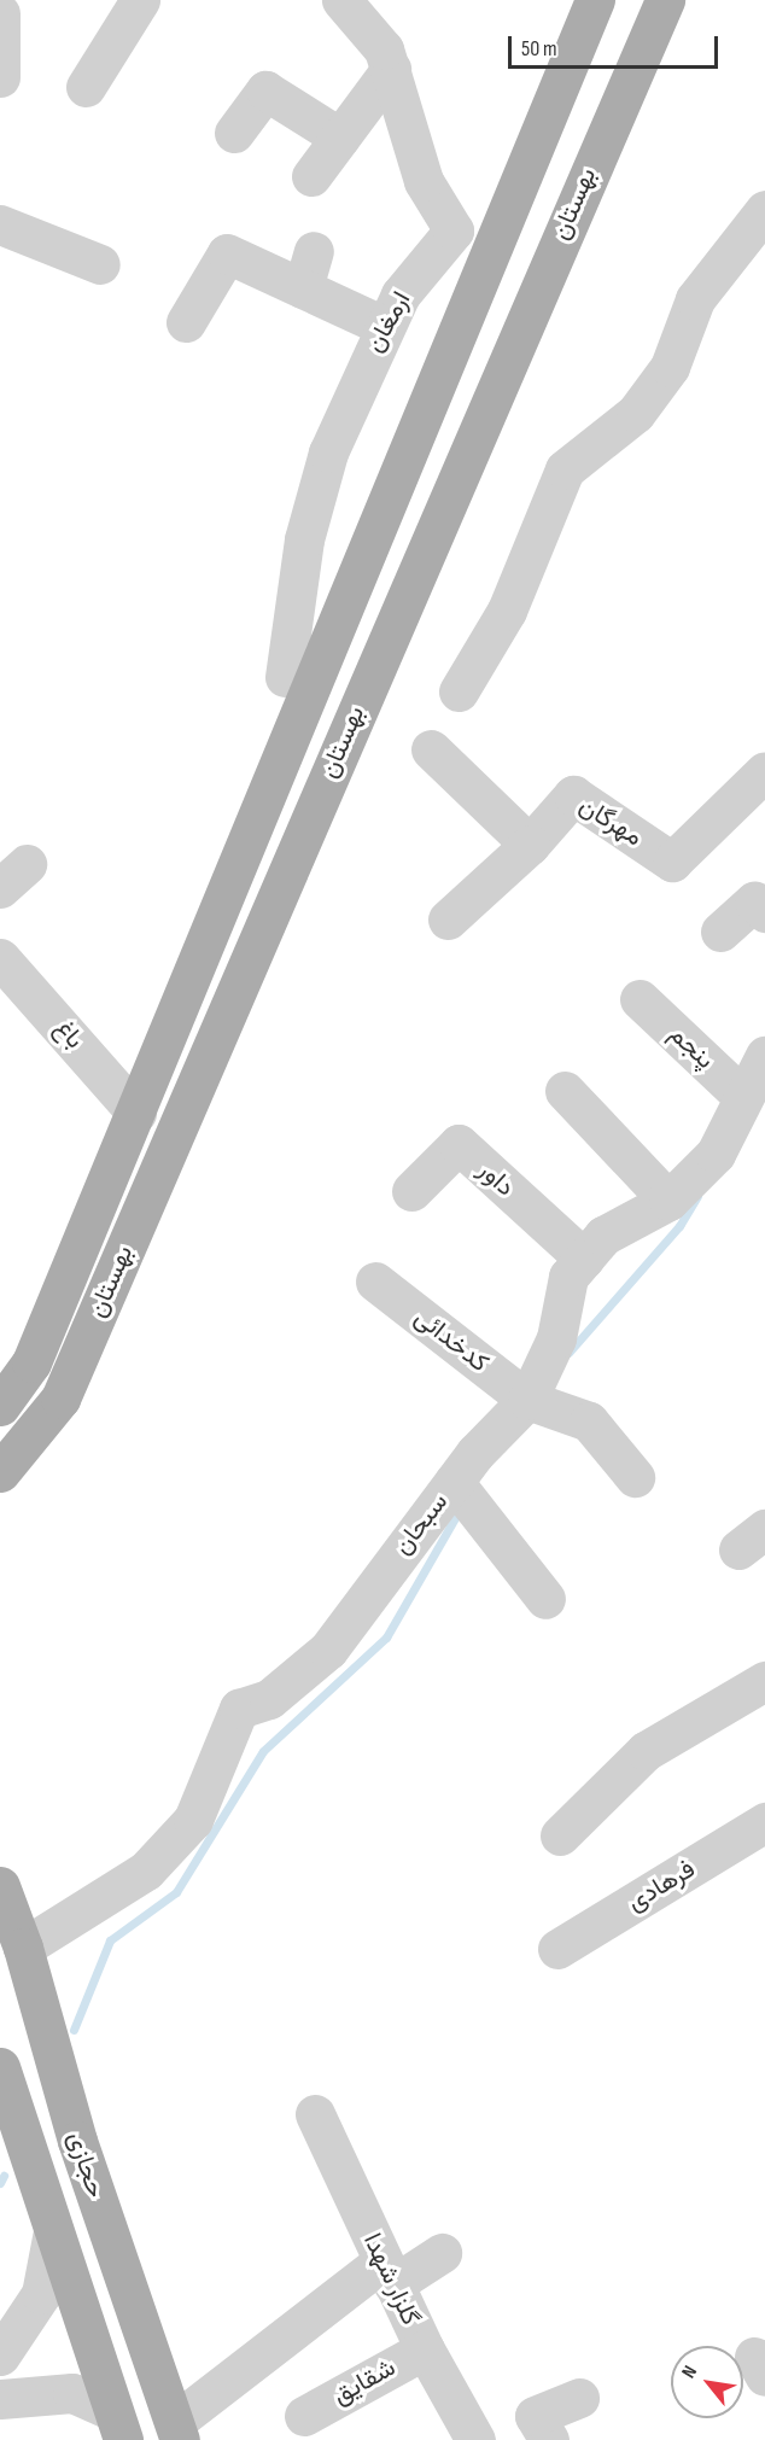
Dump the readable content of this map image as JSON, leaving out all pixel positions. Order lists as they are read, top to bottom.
{
  "streets": {
    "main road": ["بهستان", "حجازی"],
    "street": [
      "ارمغان",
      "مهرگان",
      "باغ",
      "پنجم",
      "داور",
      "کدخدائی",
      "سبحان",
      "فرهادی",
      "گلزار شهدا",
      "شقایق"
    ]
  },
  "crossings": [
    ["بهستان", "باغ"],
    ["پنجم", "سبحان"],
    ["داور", "سبحان"],
    ["کدخدائی", "سبحان"],
    ["سبحان", "حجازی"],
    ["گلزار شهدا", "شقایق"]
  ],
  "scale_bar": "50 m",
  "north": "top left"
}
